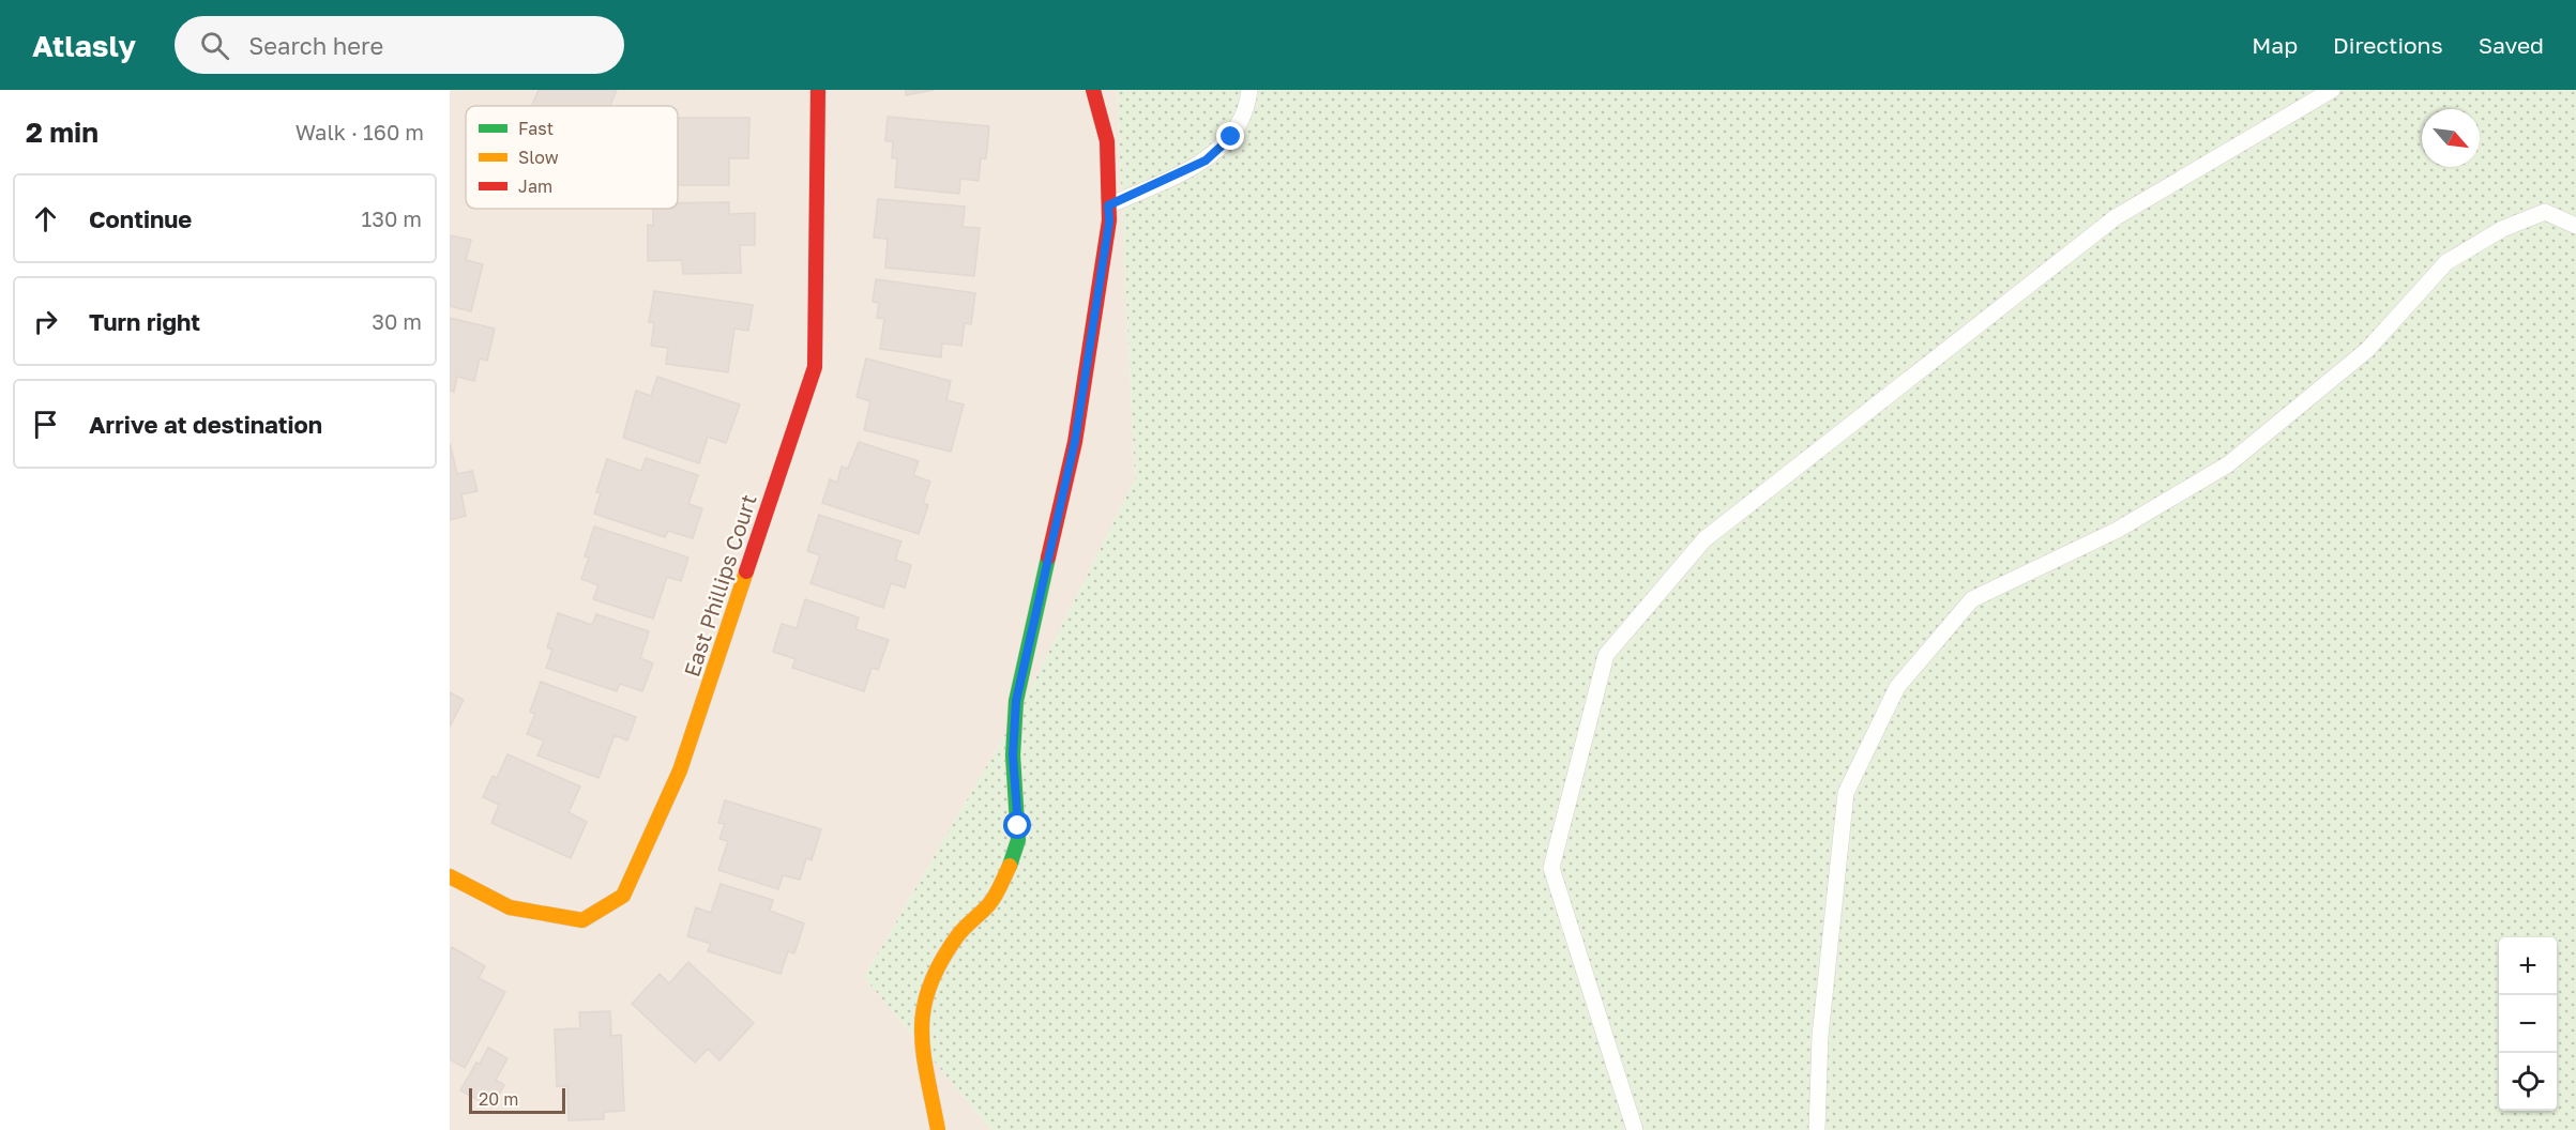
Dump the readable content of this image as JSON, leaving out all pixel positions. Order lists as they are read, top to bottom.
{
  "streets": {
    "street": ["East Phillips Court"]
  },
  "legend": ["Fast", "Slow", "Jam"],
  "scale_bar": "20 m",
  "north": "bottom right",
  "page": {
    "header": "Atlasly",
    "search": "Search here",
    "nav": ["Map", "Directions", "Saved"],
    "heading": ["2 min", "Walk · 160 m"],
    "list": [
      ["Continue", "130 m"],
      ["Turn right", "30 m"],
      "Arrive at destination"
    ],
    "map_buttons": ["+", "−"],
    "scale": "20 m"
  }
}
